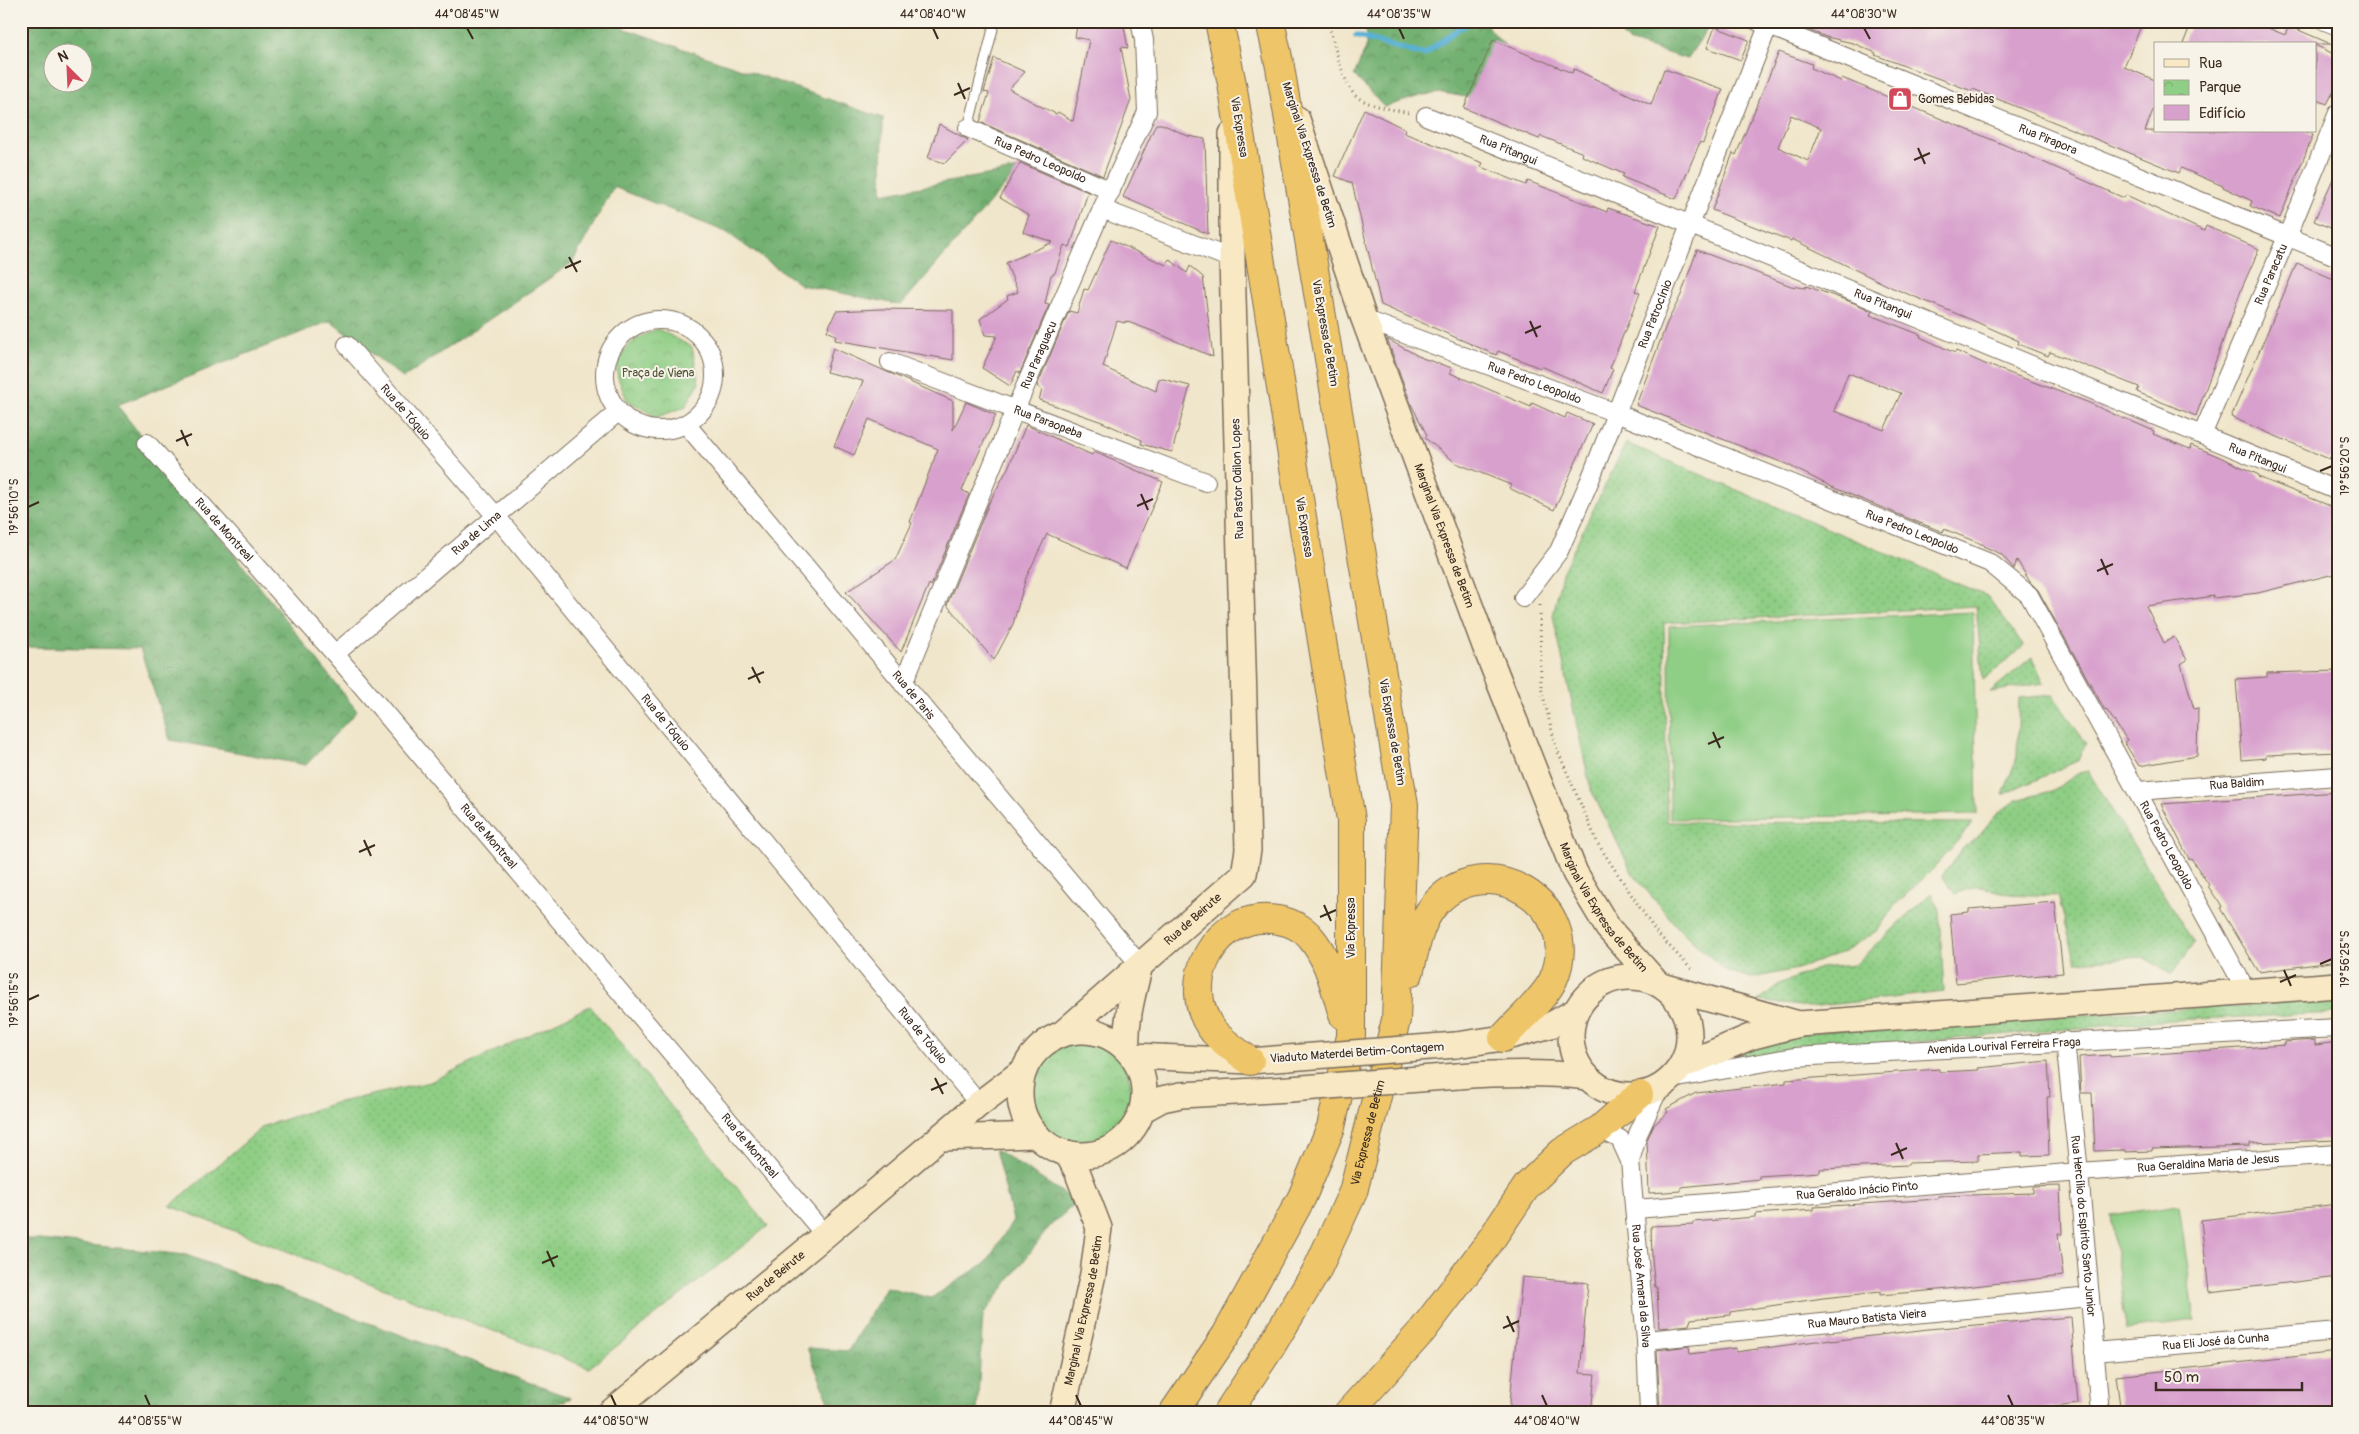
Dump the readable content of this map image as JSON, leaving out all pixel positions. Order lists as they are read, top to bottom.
{
  "streets": {
    "highway": ["Via Expressa", "Via Expressa de Betim"],
    "street": [
      "Rua Pirapora",
      "Rua Pitangui",
      "Marginal Via Expressa de Betim",
      "Rua Pedro Leopoldo",
      "Rua Paracatu",
      "Rua Patrocínio",
      "Rua Paraguaçu",
      "Rua de Tóquio",
      "Rua Paraopeba",
      "Rua Pastor Odilon Lopes",
      "Rua de Montreal",
      "Rua de Lima",
      "Rua de Paris",
      "Rua Baldim",
      "Rua de Beirute",
      "Avenida Lourival Ferreira Fraga",
      "Viaduto Materdei Betim-Contagem",
      "Rua Geraldina Maria de Jesus",
      "Rua Geraldo Inácio Pinto",
      "Rua Hercílio do Espírito Santo Junior",
      "Rua José Amaral da Silva",
      "Rua Mauro Batista Vieira",
      "Rua Eli José da Cunha"
    ]
  },
  "crossings": [
    ["Via Expressa", "Rua Pastor Odilon Lopes"],
    ["Rua Pirapora", "Rua Paracatu"],
    ["Rua Pirapora", "Rua Patrocínio"],
    ["Rua Pitangui", "Rua Paracatu"],
    ["Rua Pitangui", "Rua Patrocínio"],
    ["Marginal Via Expressa de Betim", "Rua Pedro Leopoldo"],
    ["Marginal Via Expressa de Betim", "Via Expressa de Betim"],
    ["Marginal Via Expressa de Betim", "Rua de Beirute"],
    ["Marginal Via Expressa de Betim", "Avenida Lourival Ferreira Fraga"],
    ["Marginal Via Expressa de Betim", "Viaduto Materdei Betim-Contagem"],
    ["Marginal Via Expressa de Betim", "Rua José Amaral da Silva"],
    ["Rua Pedro Leopoldo", "Rua Patrocínio"],
    ["Rua Pedro Leopoldo", "Rua Paraguaçu"],
    ["Rua Pedro Leopoldo", "Rua Baldim"],
    ["Rua Paraguaçu", "Rua Paraopeba"],
    ["Rua Paraguaçu", "Rua de Paris"],
    ["Rua de Tóquio", "Rua de Lima"],
    ["Rua de Tóquio", "Rua de Beirute"],
    ["Rua Pastor Odilon Lopes", "Rua de Beirute"],
    ["Rua de Montreal", "Rua de Lima"],
    ["Rua de Montreal", "Rua de Beirute"],
    ["Rua de Lima", "Rua de Paris"],
    ["Rua de Paris", "Rua de Beirute"],
    ["Rua de Beirute", "Viaduto Materdei Betim-Contagem"],
    ["Avenida Lourival Ferreira Fraga", "Viaduto Materdei Betim-Contagem"],
    ["Avenida Lourival Ferreira Fraga", "Rua Hercílio do Espírito Santo Junior"],
    ["Avenida Lourival Ferreira Fraga", "Rua José Amaral da Silva"],
    ["Viaduto Materdei Betim-Contagem", "Rua José Amaral da Silva"],
    ["Rua Geraldina Maria de Jesus", "Rua Geraldo Inácio Pinto"],
    ["Rua Geraldina Maria de Jesus", "Rua Hercílio do Espírito Santo Junior"],
    ["Rua Geraldo Inácio Pinto", "Rua Hercílio do Espírito Santo Junior"],
    ["Rua Geraldo Inácio Pinto", "Rua José Amaral da Silva"],
    ["Rua Hercílio do Espírito Santo Junior", "Rua Mauro Batista Vieira"],
    ["Rua Hercílio do Espírito Santo Junior", "Rua Eli José da Cunha"],
    ["Rua José Amaral da Silva", "Rua Mauro Batista Vieira"]
  ],
  "parks": ["Praça de Viena"],
  "places": {
    "shop": ["Gomes Bebidas"]
  },
  "legend": ["Rua", "Parque", "Edifício"],
  "scale_bar": "50 m",
  "north": "top left",
  "coordinates": [
    "44°08'45\"W",
    "44°08'40\"W",
    "44°08'35\"W",
    "44°08'30\"W",
    "19°56'20\"S",
    "19°56'10\"S",
    "19°56'25\"S",
    "19°56'15\"S",
    "44°08'55\"W",
    "44°08'50\"W"
  ]
}
